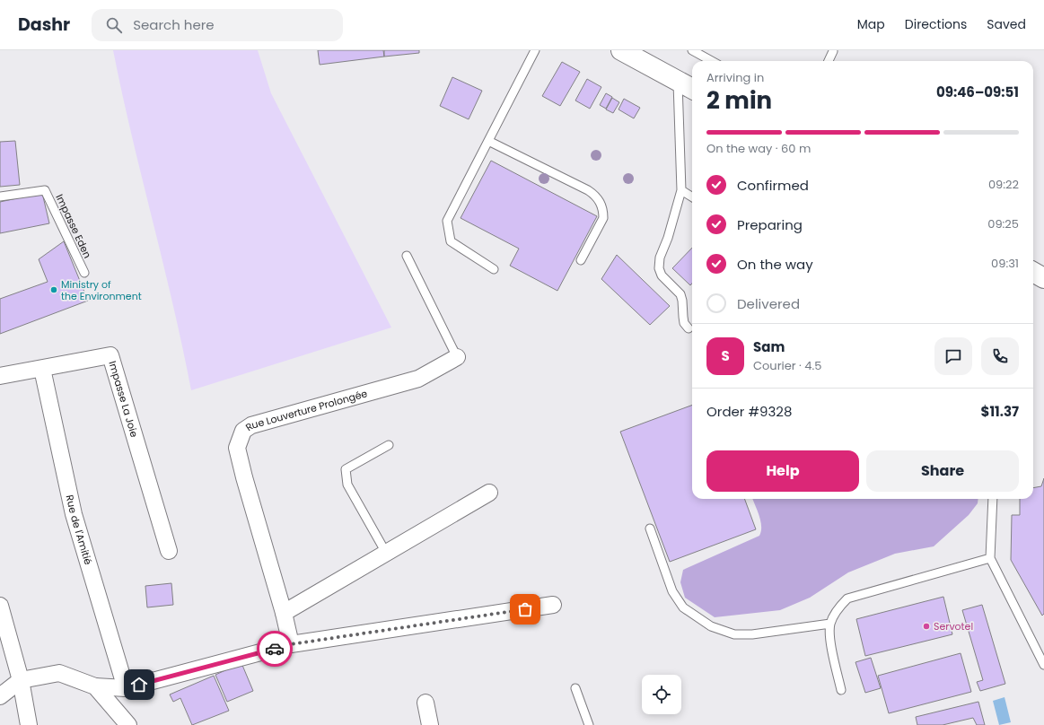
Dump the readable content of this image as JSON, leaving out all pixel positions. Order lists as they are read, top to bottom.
{
  "streets": {
    "street": ["Impasse La Joie", "Rue Louverture Prolongée", "Rue de l'Amitié"],
    "lane": ["Impasse Eden"]
  },
  "crossings": [
    ["Impasse La Joie", "Rue de l'Amitié"]
  ],
  "places": ["Ministry of the Environment", "Servotel"],
  "page": {
    "header": "Dashr",
    "search": "Search here",
    "nav": ["Map", "Directions", "Saved"],
    "heading": ["2 min", "Arriving in", "09:46–09:51"],
    "panel": [
      "Sam",
      "Courier · 4.5",
      "Order #9328",
      "$11.37"
    ],
    "bar": "On the way · 60 m",
    "list": [
      ["Confirmed", "09:22"],
      ["Preparing", "09:25"],
      ["On the way", "09:31"],
      "Delivered"
    ],
    "round": "S",
    "buttons": ["Help", "Share"]
  }
}
